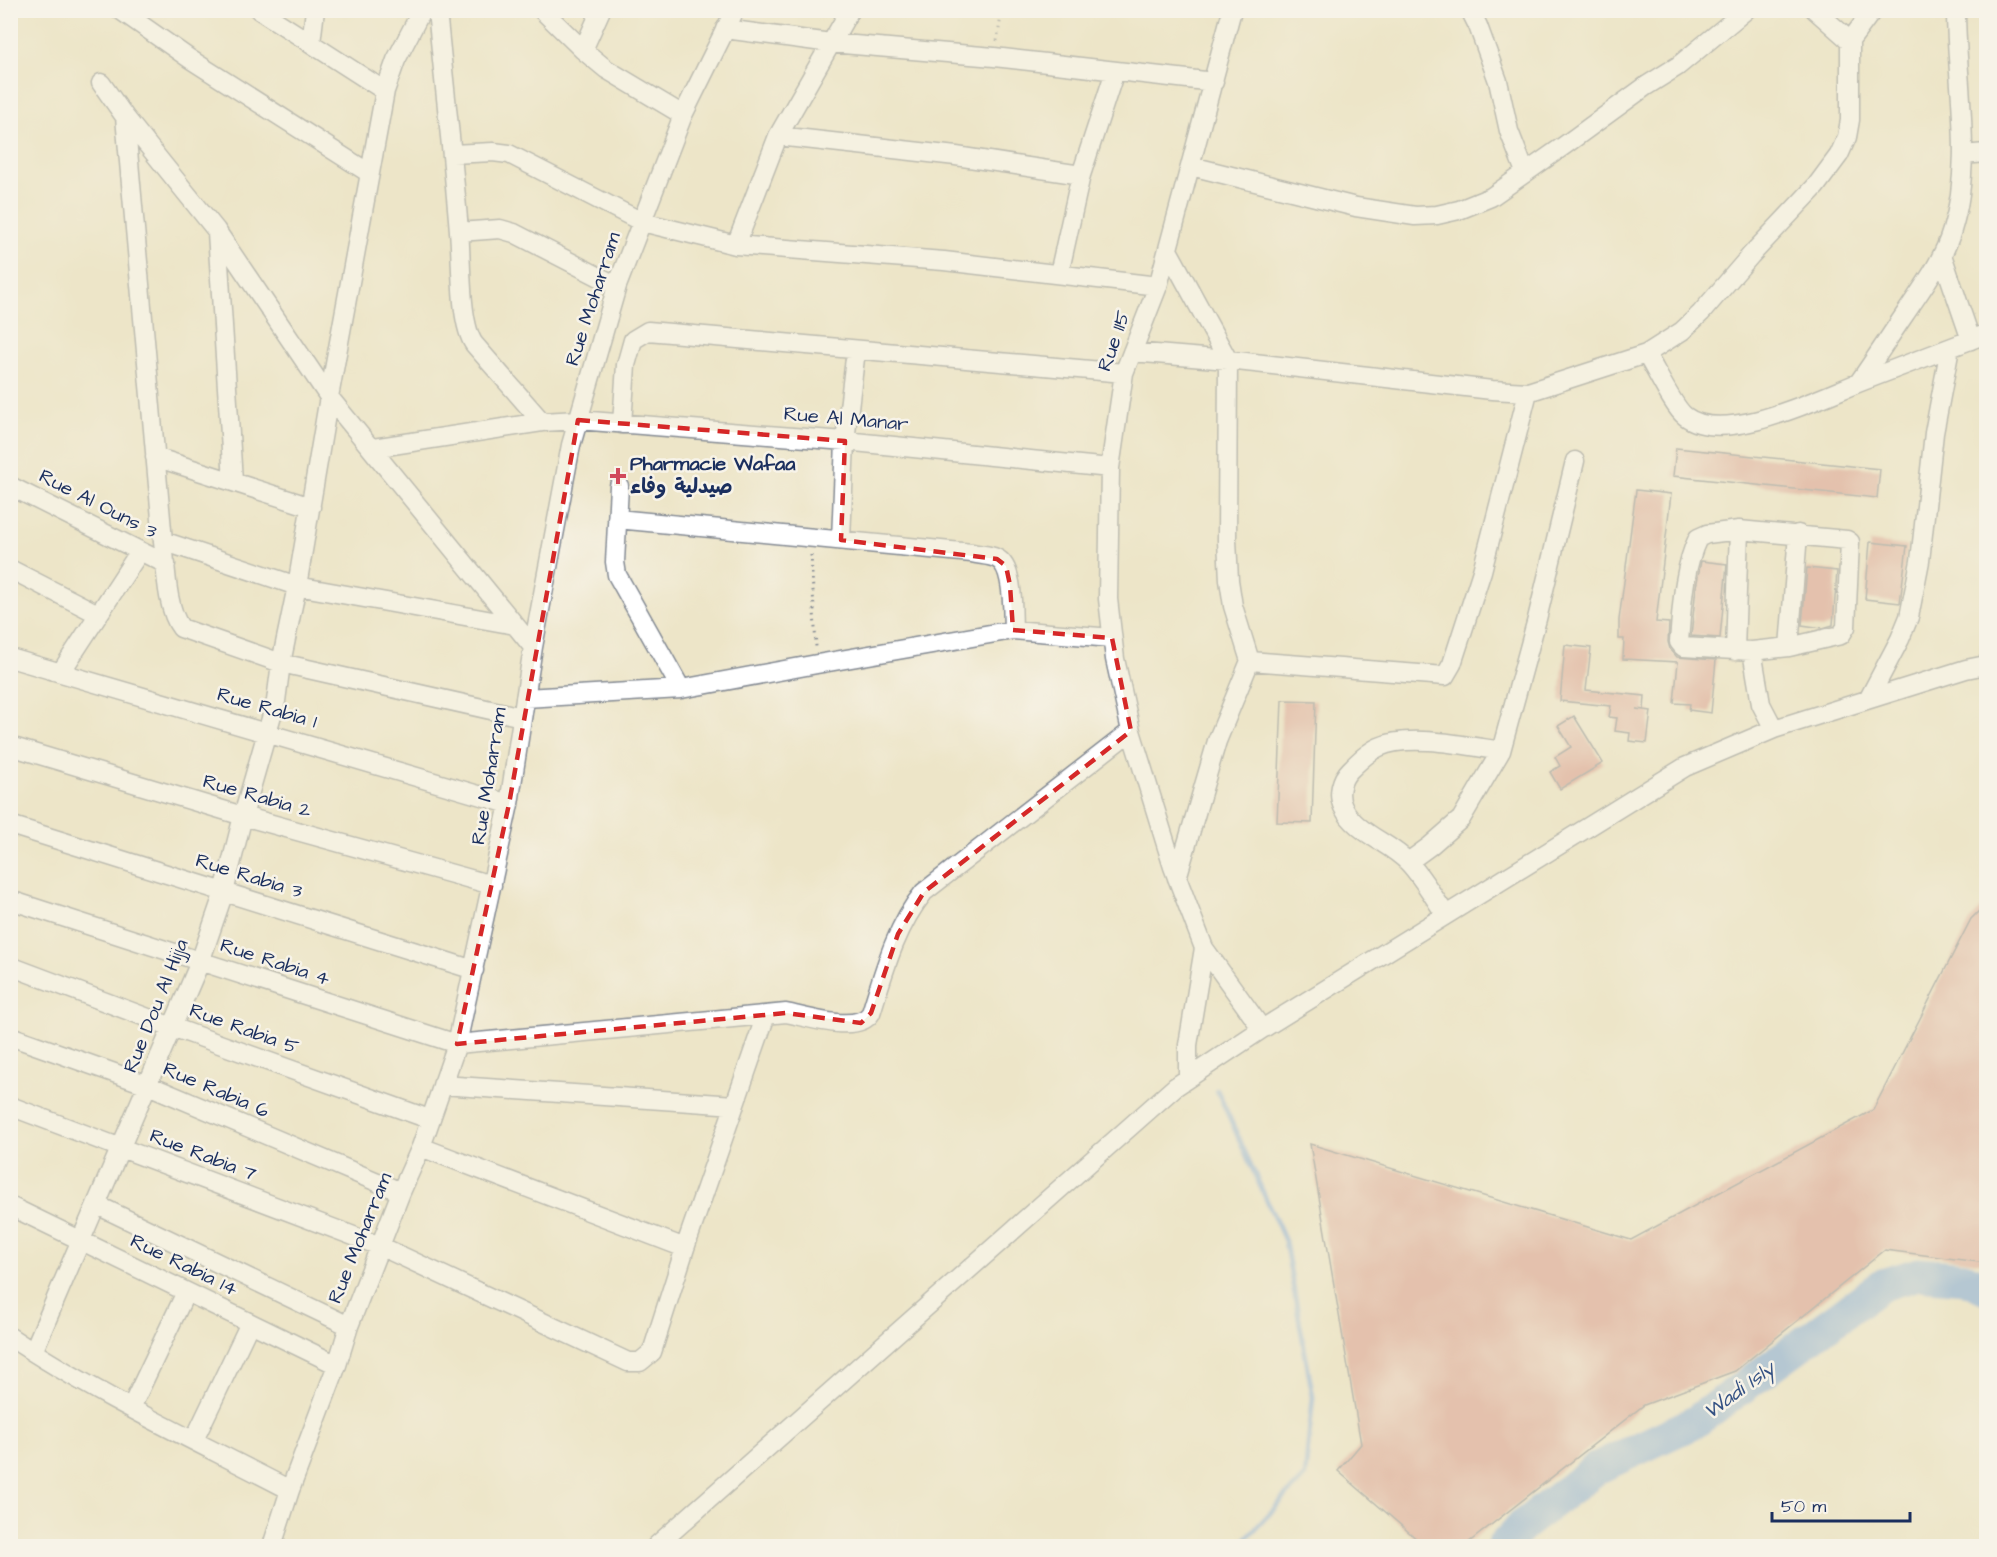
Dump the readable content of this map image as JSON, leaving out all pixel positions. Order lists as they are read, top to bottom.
{
  "streets": {
    "street": [
      "Rue Moharram",
      "Rue 115",
      "Rue Al Manar",
      "Rue Al Ouns 3",
      "Rue Rabia 1",
      "Rue Rabia 2",
      "Rue Rabia 3",
      "Rue Rabia 4",
      "Rue Dou Al Hijja",
      "Rue Rabia 5",
      "Rue Rabia 6",
      "Rue Rabia 7",
      "Rue Rabia 14"
    ]
  },
  "crossings": [
    ["Rue Moharram", "Rue Al Manar"],
    ["Rue Moharram", "Rue Rabia 1"],
    ["Rue Moharram", "Rue Rabia 2"],
    ["Rue Moharram", "Rue Rabia 3"],
    ["Rue Moharram", "Rue Rabia 4"],
    ["Rue Moharram", "Rue Rabia 5"],
    ["Rue Moharram", "Rue Rabia 6"],
    ["Rue Moharram", "Rue Rabia 7"],
    ["Rue Moharram", "Rue Rabia 14"],
    ["Rue 115", "Rue Al Manar"],
    ["Rue Rabia 1", "Rue Dou Al Hijja"],
    ["Rue Rabia 2", "Rue Dou Al Hijja"],
    ["Rue Rabia 3", "Rue Dou Al Hijja"],
    ["Rue Rabia 4", "Rue Dou Al Hijja"],
    ["Rue Dou Al Hijja", "Rue Rabia 5"],
    ["Rue Dou Al Hijja", "Rue Rabia 6"],
    ["Rue Dou Al Hijja", "Rue Rabia 7"],
    ["Rue Dou Al Hijja", "Rue Rabia 14"]
  ],
  "water": ["Wadi Isly"],
  "places": {
    "health": ["Pharmacie Wafaa صيدلية وفاء"]
  },
  "scale_bar": "50 m"
}
